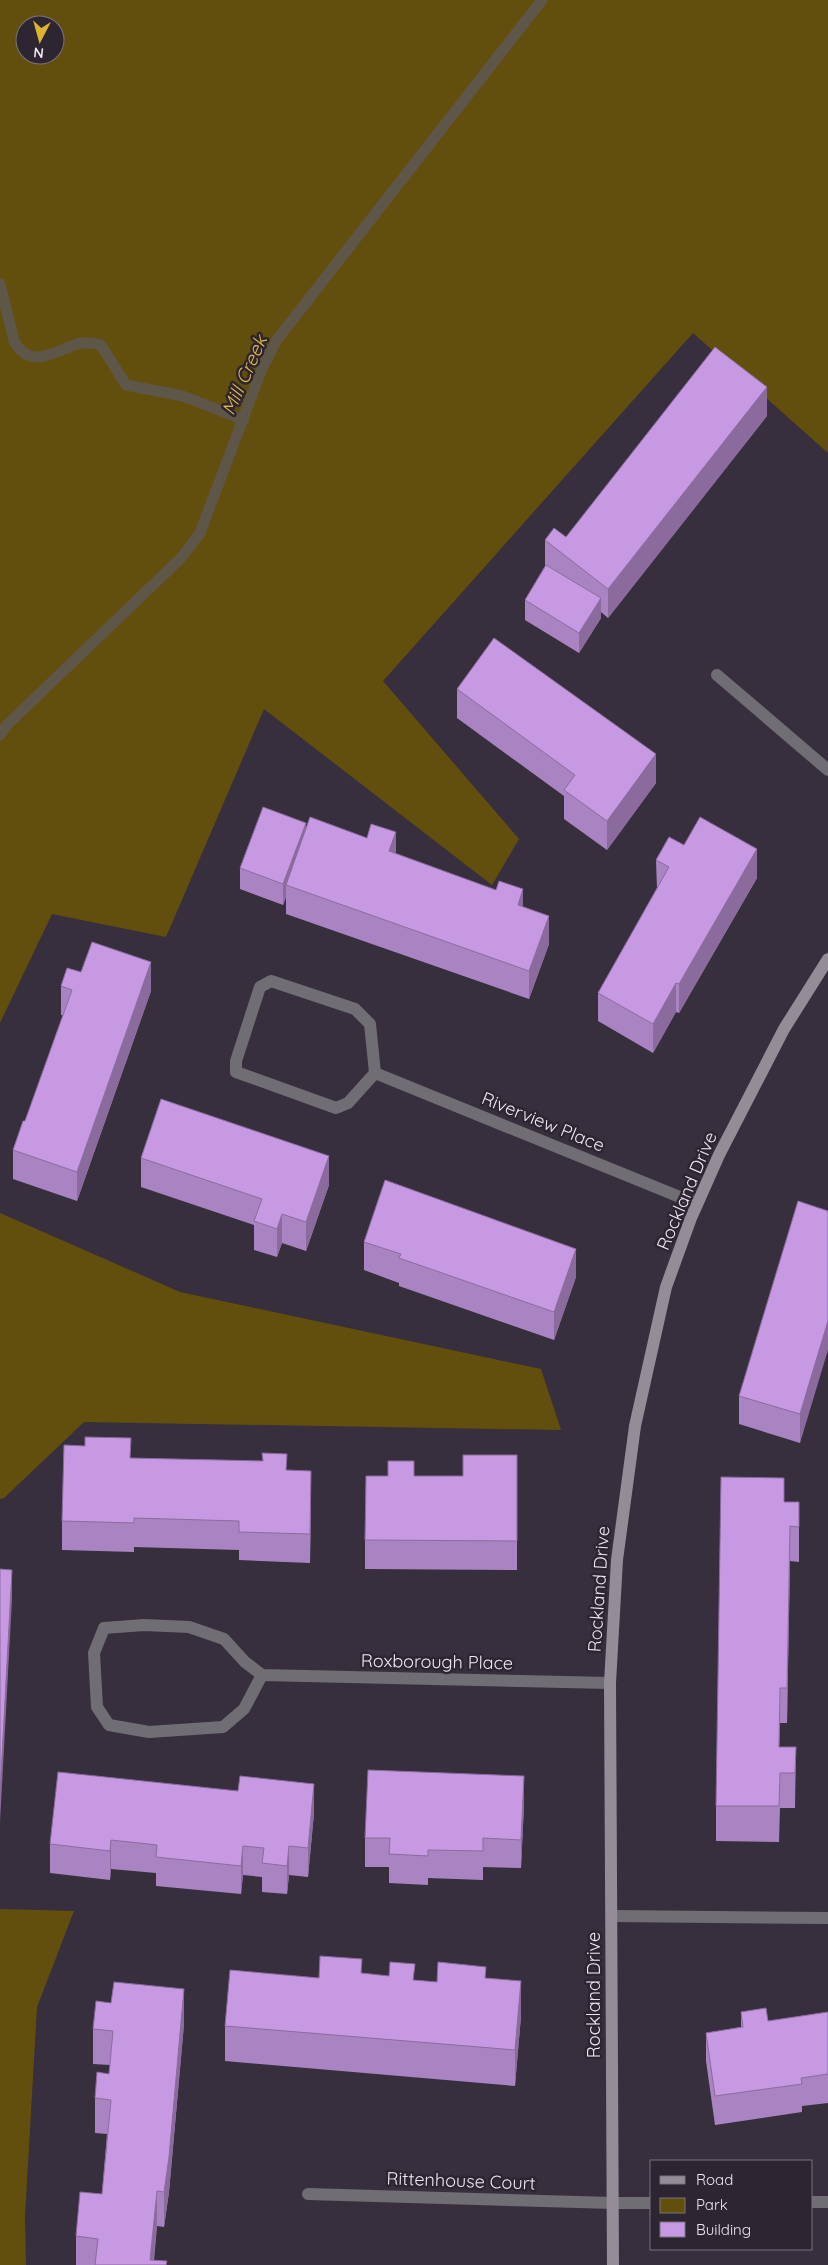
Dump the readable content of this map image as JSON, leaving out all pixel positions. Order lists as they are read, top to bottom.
{
  "streets": {
    "street": [
      "Riverview Place",
      "Rockland Drive",
      "Roxborough Place",
      "Rittenhouse Court"
    ]
  },
  "crossings": [
    ["Riverview Place", "Rockland Drive"],
    ["Rockland Drive", "Roxborough Place"],
    ["Rockland Drive", "Rittenhouse Court"]
  ],
  "water": ["Mill Creek"],
  "legend": ["Road", "Park", "Building"],
  "north": "bottom"
}
